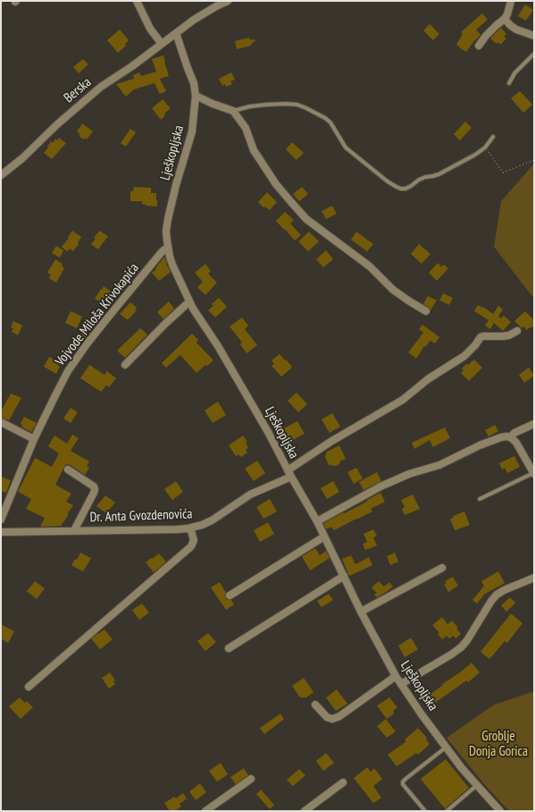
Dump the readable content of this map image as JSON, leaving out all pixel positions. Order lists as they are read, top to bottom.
{
  "streets": {
    "street": [
      "Berska",
      "Lješkopljska",
      "Vojvode Miloša Krivokapića",
      "Dr. Anta Gvozdenovića"
    ]
  },
  "crossings": [
    ["Berska", "Lješkopljska"],
    ["Lješkopljska", "Vojvode Miloša Krivokapića"],
    ["Lješkopljska", "Dr. Anta Gvozdenovića"]
  ],
  "parks": ["Groblje Donja Gorica"]
}
